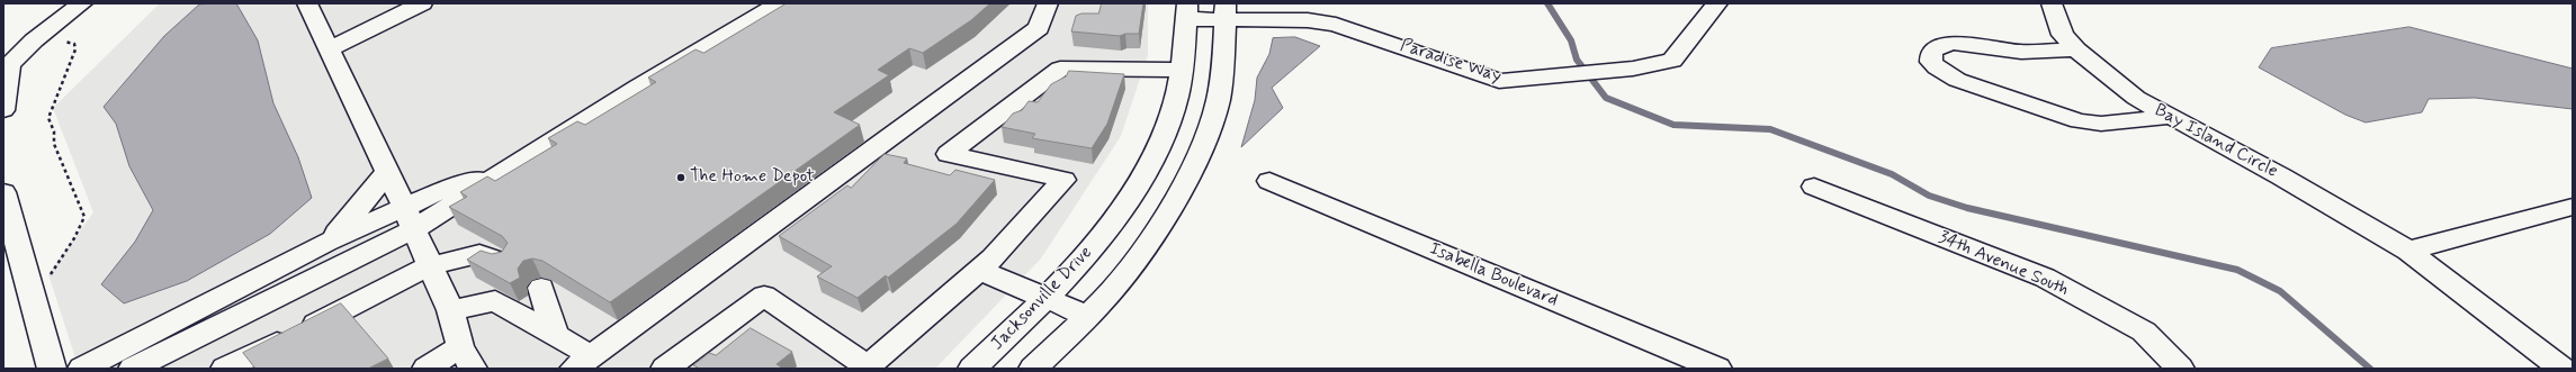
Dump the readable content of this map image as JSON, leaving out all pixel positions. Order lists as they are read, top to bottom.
{
  "streets": {
    "main road": [
      "Paradise Way",
      "Bay Island Circle",
      "34th Avenue South",
      "Isabella Boulevard",
      "Jacksonville Drive"
    ]
  },
  "crossings": [
    ["Paradise Way", "Jacksonville Drive"]
  ],
  "places": ["The Home Depot"]
}
